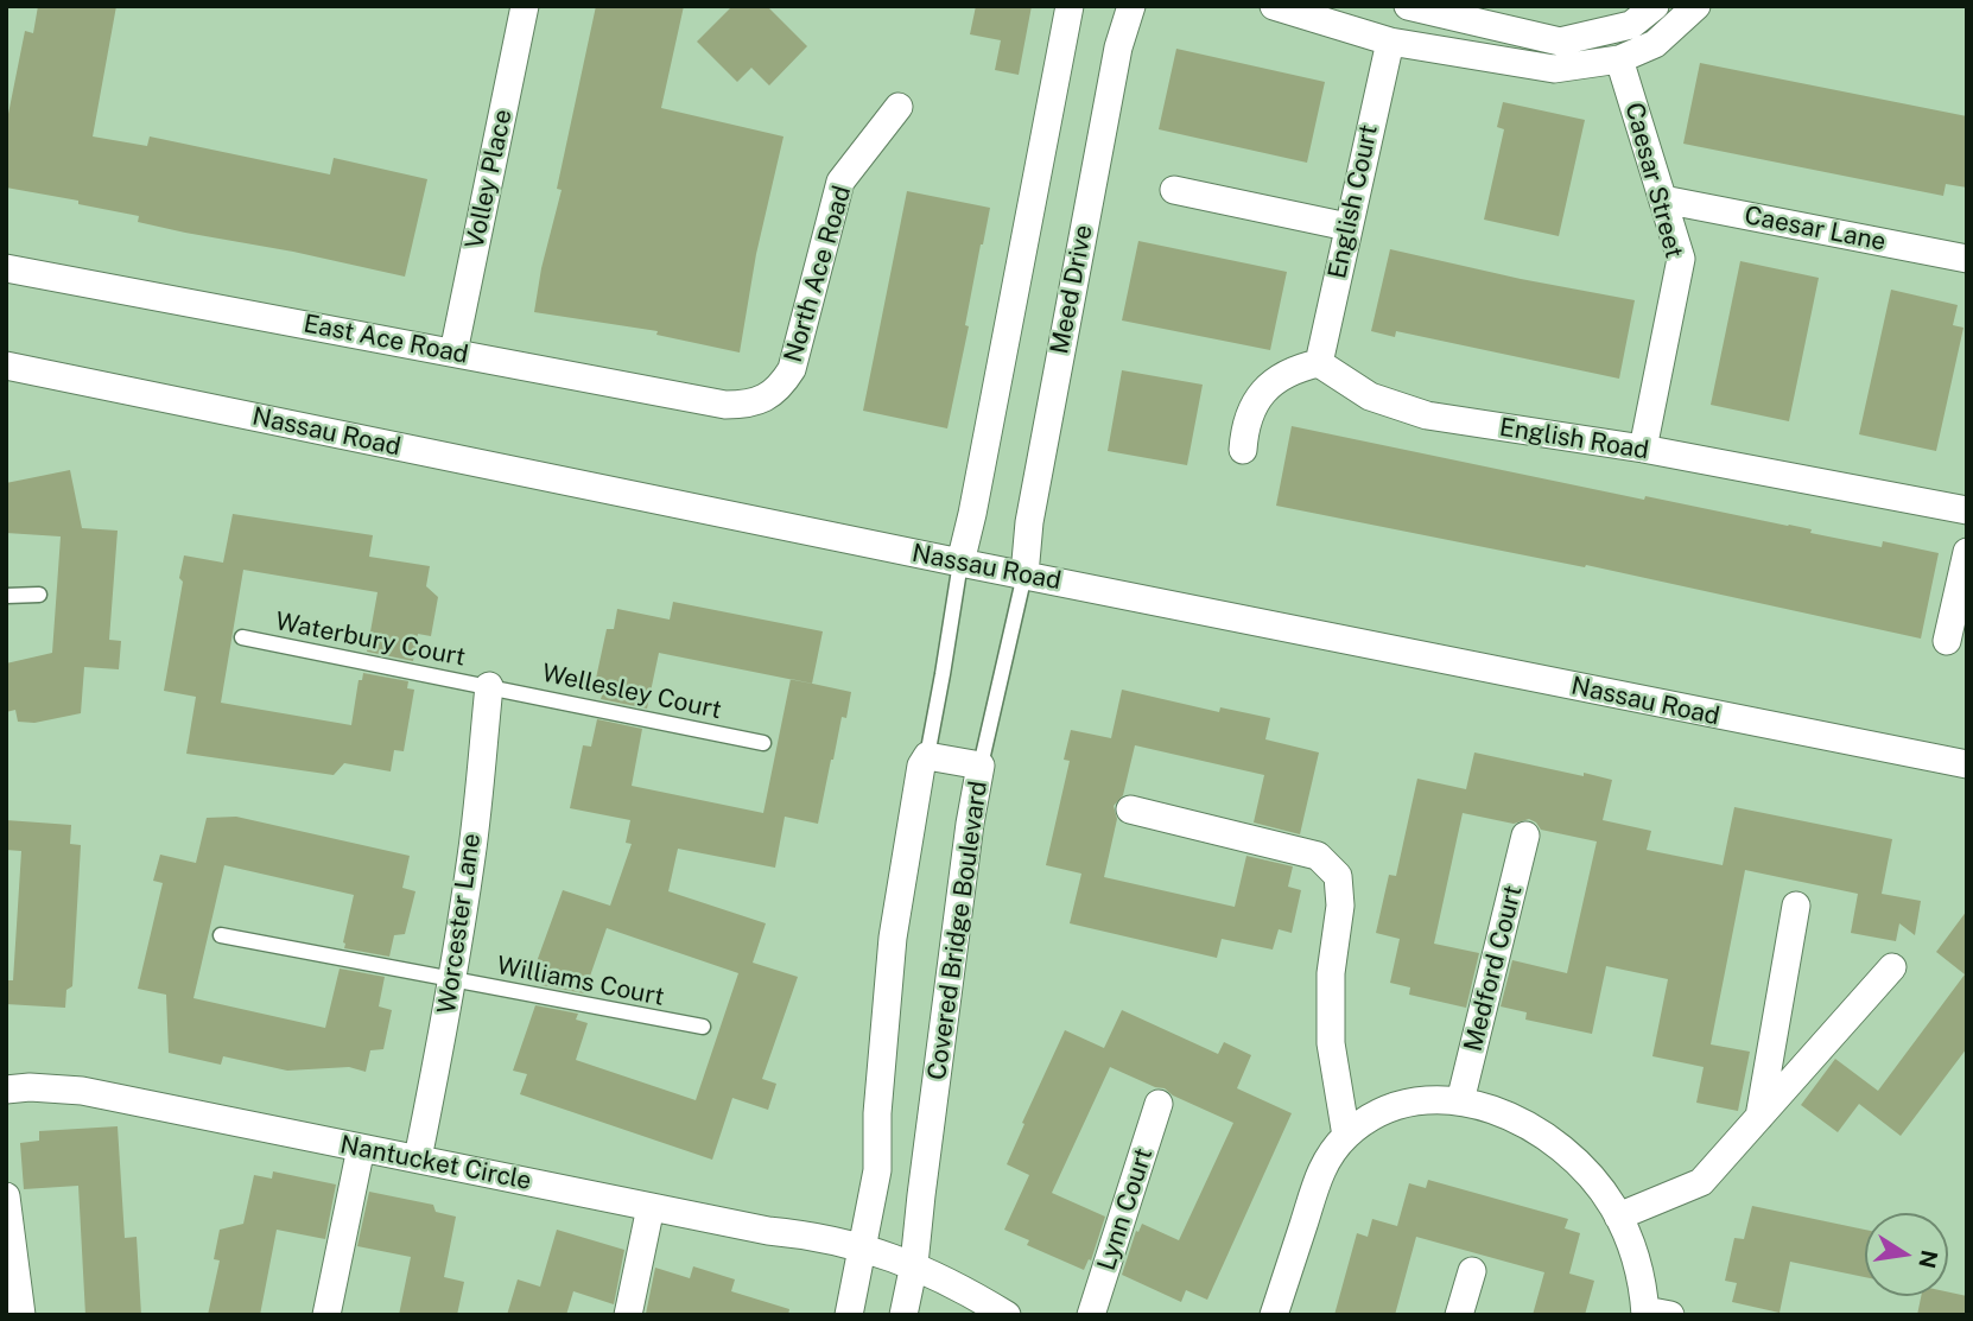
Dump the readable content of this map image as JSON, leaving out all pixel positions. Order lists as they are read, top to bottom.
{
  "streets": {
    "street": [
      "Volley Place",
      "Caesar Street",
      "English Court",
      "Caesar Lane",
      "North Ace Road",
      "Meed Drive",
      "East Ace Road",
      "Nassau Road",
      "English Road",
      "Worcester Lane",
      "Covered Bridge Boulevard",
      "Medford Court",
      "Nantucket Circle",
      "Lynn Court"
    ],
    "lane": ["Waterbury Court", "Wellesley Court", "Williams Court"]
  },
  "crossings": [
    ["Volley Place", "East Ace Road"],
    ["Caesar Street", "Caesar Lane"],
    ["Caesar Street", "English Road"],
    ["English Court", "English Road"],
    ["North Ace Road", "East Ace Road"],
    ["Meed Drive", "Nassau Road"],
    ["Waterbury Court", "Wellesley Court"],
    ["Waterbury Court", "Worcester Lane"],
    ["Wellesley Court", "Worcester Lane"],
    ["Worcester Lane", "Williams Court"],
    ["Worcester Lane", "Nantucket Circle"],
    ["Covered Bridge Boulevard", "Nantucket Circle"]
  ],
  "north": "right"
}
